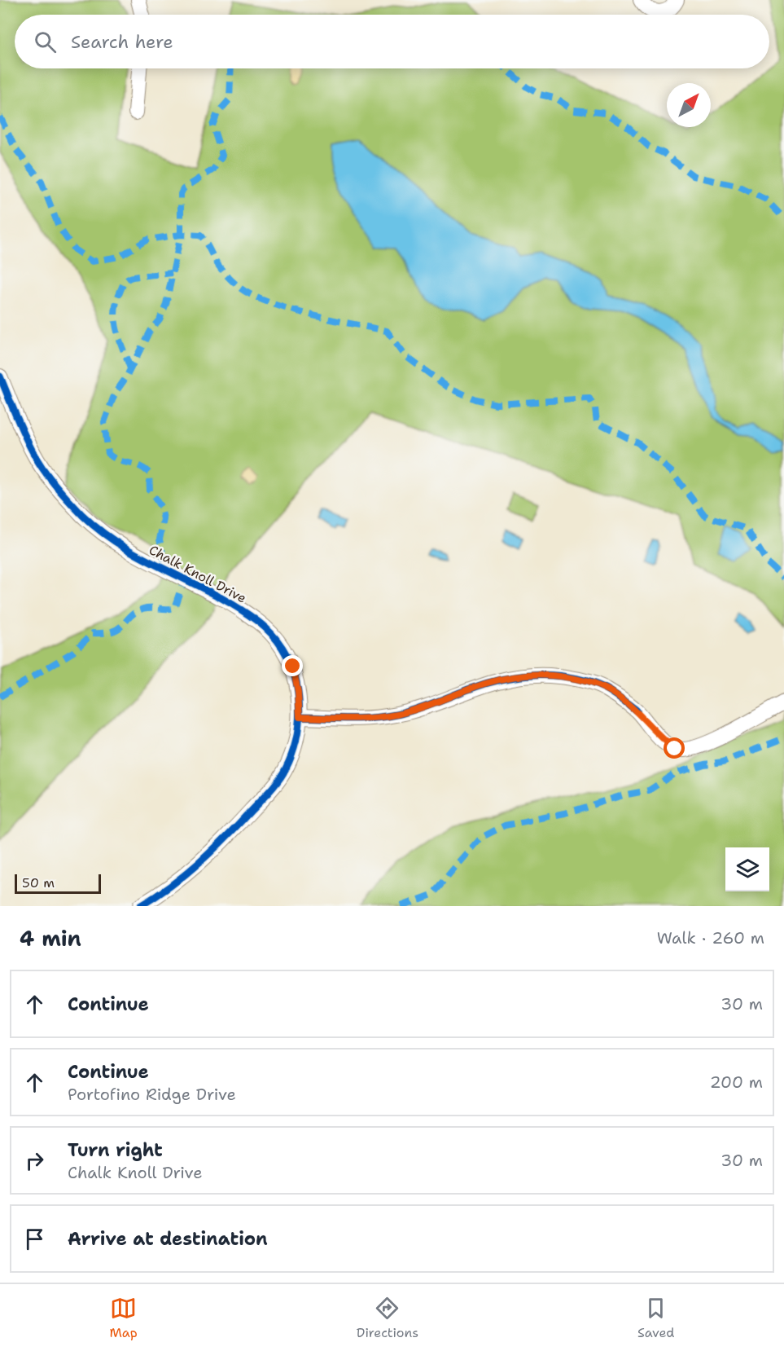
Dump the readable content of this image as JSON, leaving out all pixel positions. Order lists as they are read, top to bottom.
{
  "streets": {
    "street": ["Chalk Knoll Drive"]
  },
  "scale_bar": "50 m",
  "north": "top right",
  "page": {
    "search": "Search here",
    "scale": "50 m",
    "heading": ["4 min", "Walk · 260 m"],
    "list": [
      ["Continue", "30 m"],
      ["Continue", "Portofino Ridge Drive", "200 m"],
      ["Turn right", "Chalk Knoll Drive", "30 m"],
      "Arrive at destination"
    ],
    "nav": ["Map", "Directions", "Saved"]
  }
}
